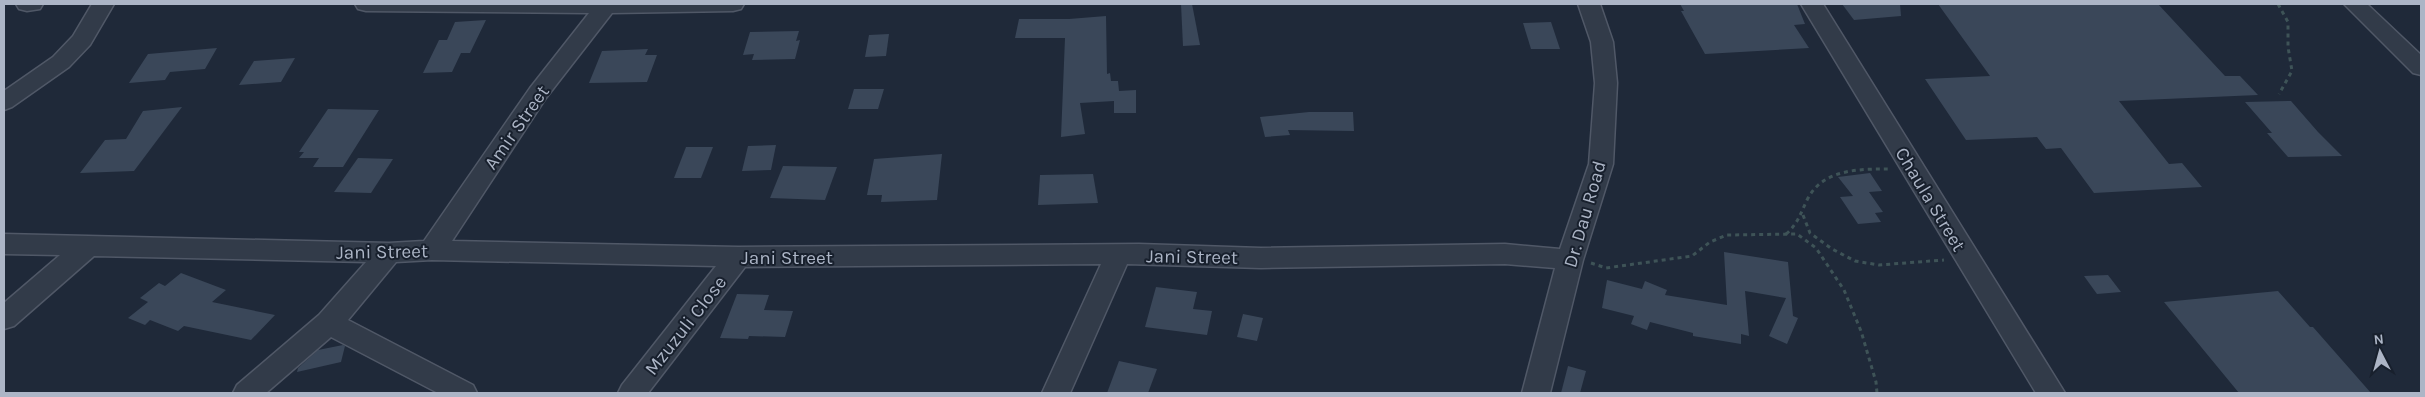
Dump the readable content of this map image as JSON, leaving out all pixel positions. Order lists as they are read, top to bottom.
{
  "streets": {
    "street": [
      "Amir Street",
      "Chaula Street",
      "Dr. Dau Road",
      "Jani Street",
      "Mzuzuli Close"
    ]
  },
  "crossings": [
    ["Amir Street", "Jani Street"],
    ["Dr. Dau Road", "Jani Street"],
    ["Jani Street", "Mzuzuli Close"]
  ],
  "north": "top"
}
